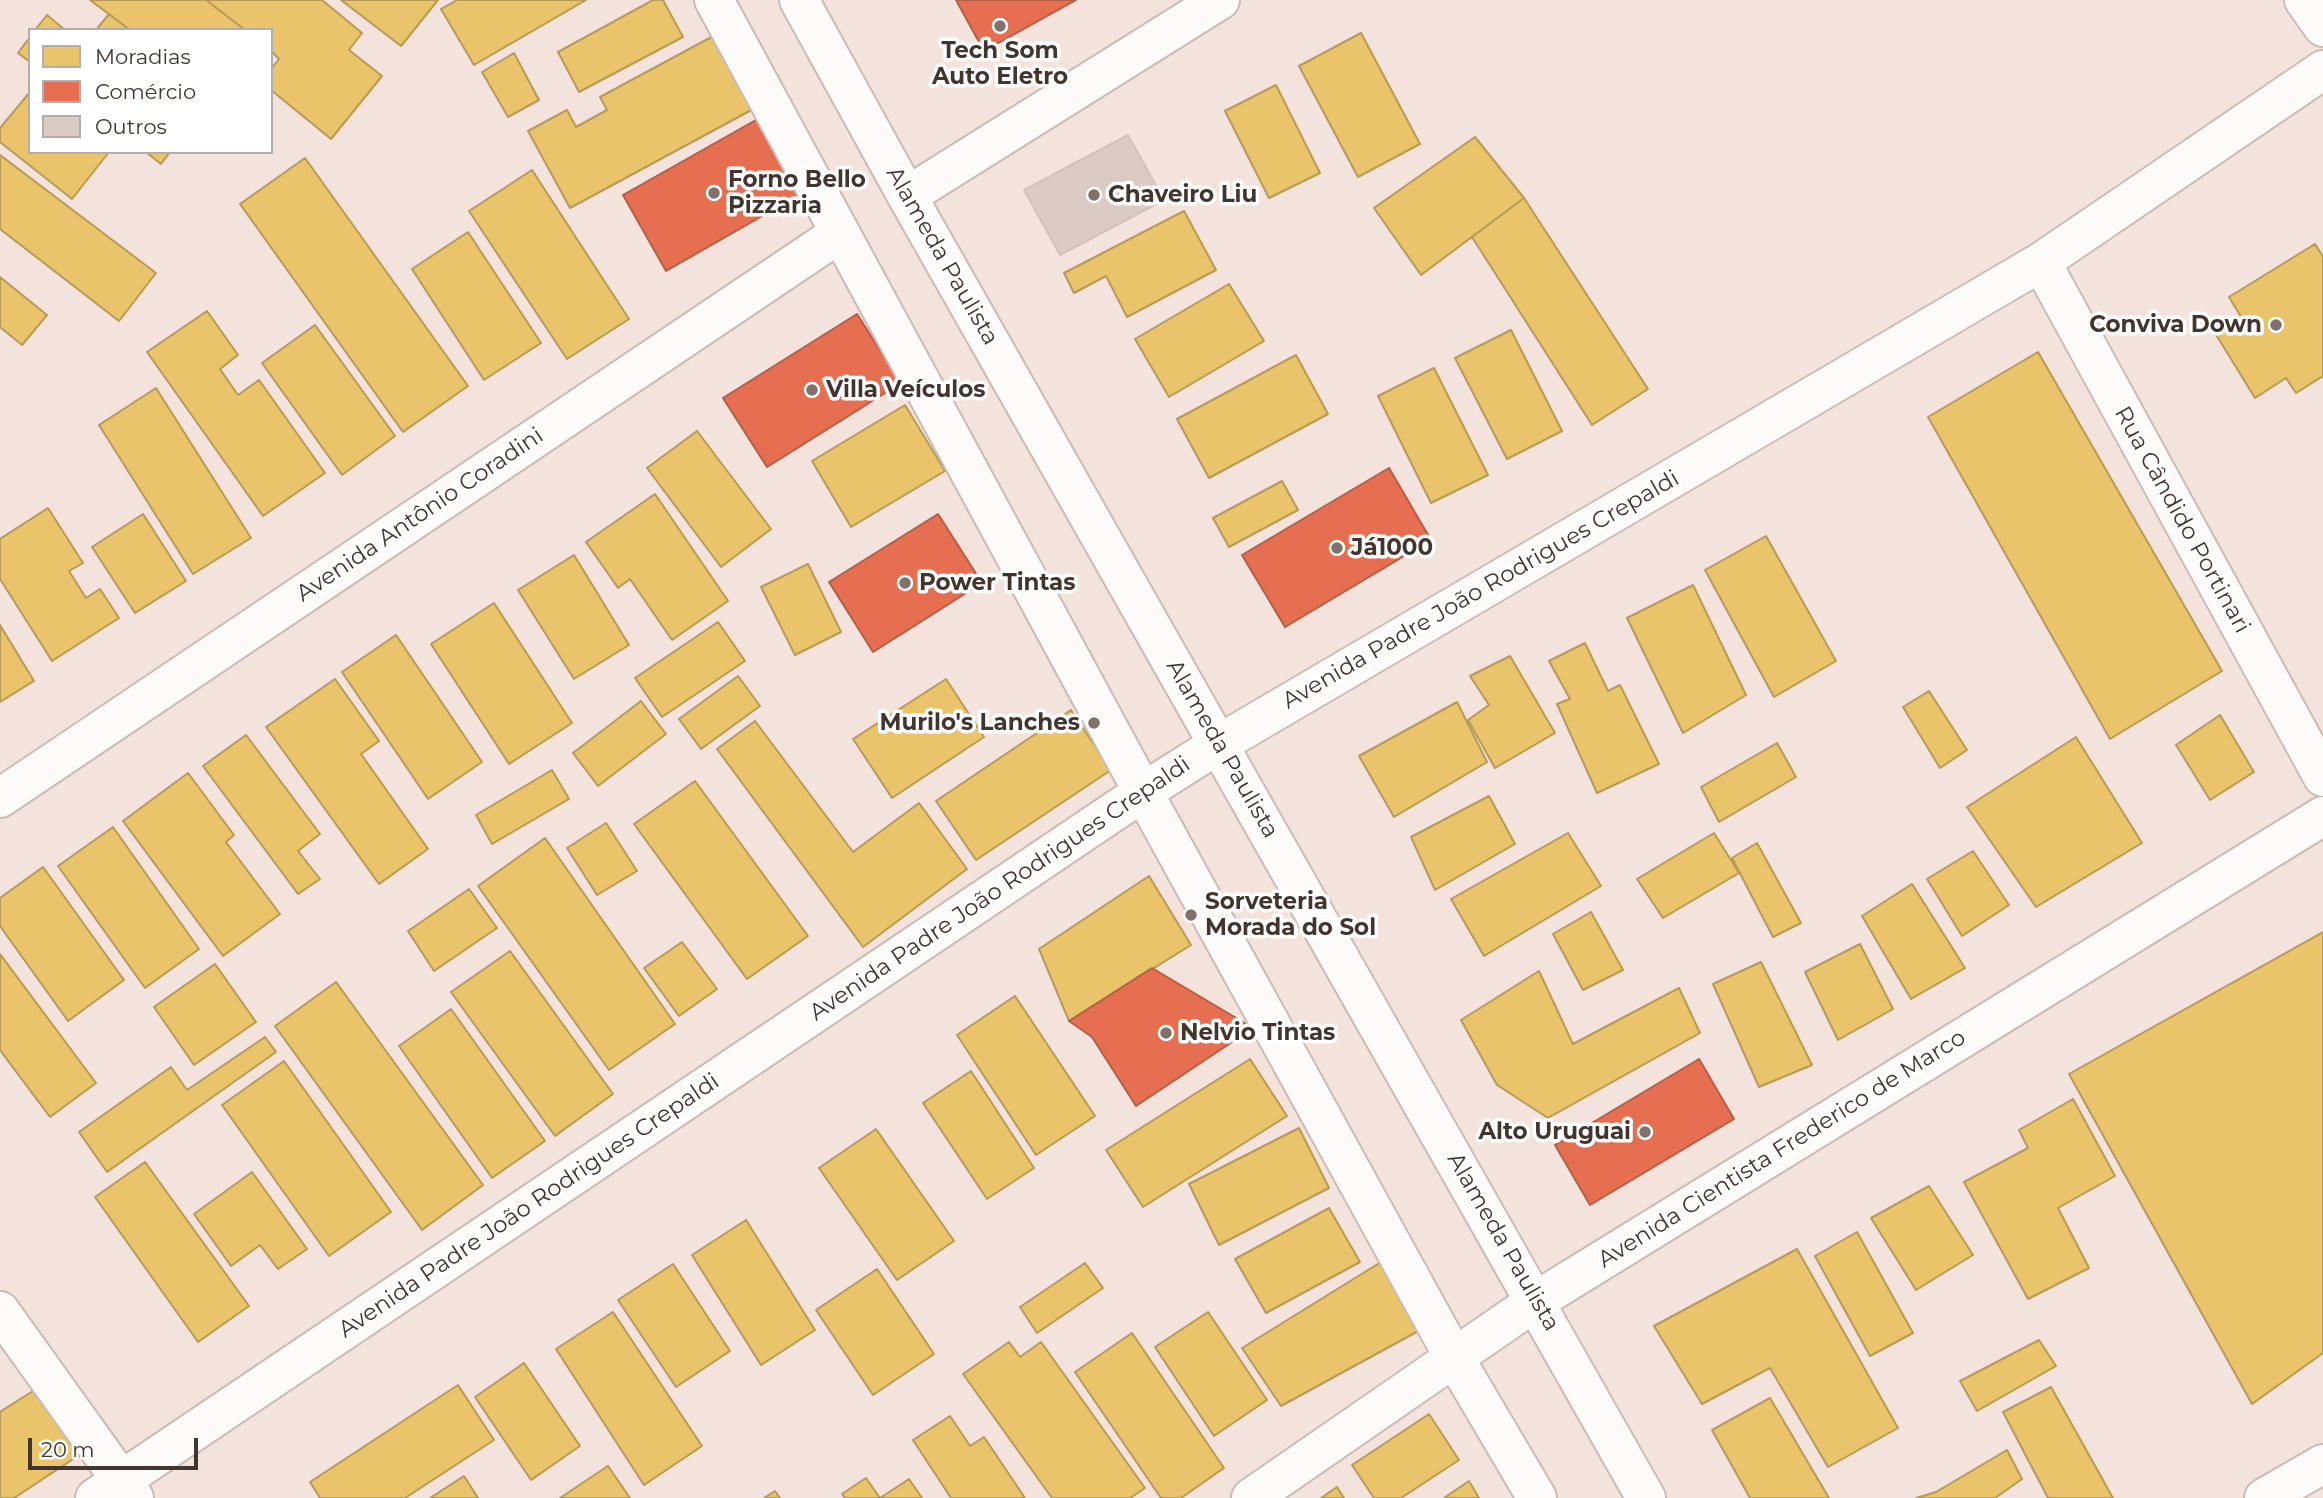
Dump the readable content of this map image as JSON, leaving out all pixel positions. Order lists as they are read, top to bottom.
{
  "streets": {
    "street": [
      "Alameda Paulista",
      "Avenida Antônio Coradini",
      "Rua Cândido Portinari",
      "Avenida Padre João Rodrigues Crepaldi",
      "Avenida Cientista Frederico de Marco"
    ]
  },
  "crossings": [
    ["Alameda Paulista", "Avenida Padre João Rodrigues Crepaldi"],
    ["Alameda Paulista", "Avenida Cientista Frederico de Marco"],
    ["Rua Cândido Portinari", "Avenida Padre João Rodrigues Crepaldi"]
  ],
  "places": [
    "Tech Som Auto Eletro",
    "Forno Bello Pizzaria",
    "Chaveiro Liu",
    "Conviva Down",
    "Villa Veículos",
    "Já1000",
    "Power Tintas",
    "Murilo's Lanches",
    "Sorveteria Morada do Sol",
    "Nelvio Tintas",
    "Alto Uruguai"
  ],
  "legend": ["Moradias", "Comércio", "Outros"],
  "scale_bar": "20 m"
}
